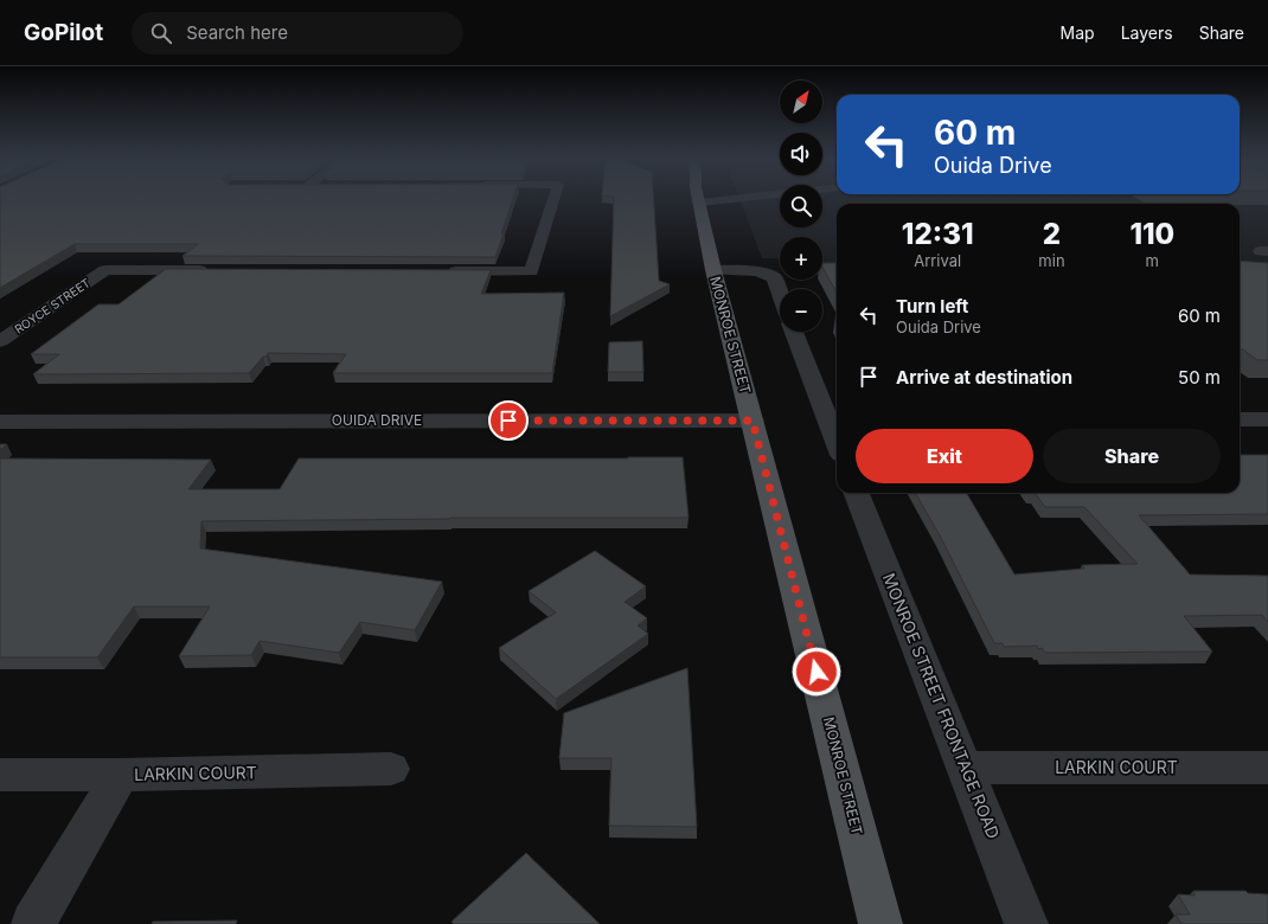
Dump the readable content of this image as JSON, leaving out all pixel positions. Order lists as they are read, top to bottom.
{
  "streets": {
    "main road": ["MONROE STREET"],
    "street": [
      "ROYCE STREET",
      "OUIDA DRIVE",
      "MONROE STREET FRONTAGE ROAD",
      "LARKIN COURT"
    ]
  },
  "crossings": [
    ["MONROE STREET", "OUIDA DRIVE"],
    ["MONROE STREET FRONTAGE ROAD", "LARKIN COURT"]
  ],
  "north": "top right",
  "page": {
    "header": "GoPilot",
    "search": "Search here",
    "nav": ["Map", "Layers", "Share"],
    "map_buttons": ["+", "−"],
    "turn": ["60 m", "Ouida Drive"],
    "eta": [
      "12:31",
      "Arrival",
      "2",
      "min",
      "110",
      "m"
    ],
    "list": [
      {
        "name": "Turn left",
        "note": "Ouida Drive",
        "value": "60 m"
      },
      {
        "name": "Arrive at destination",
        "value": "50 m"
      }
    ],
    "buttons": ["Exit", "Share"]
  }
}
